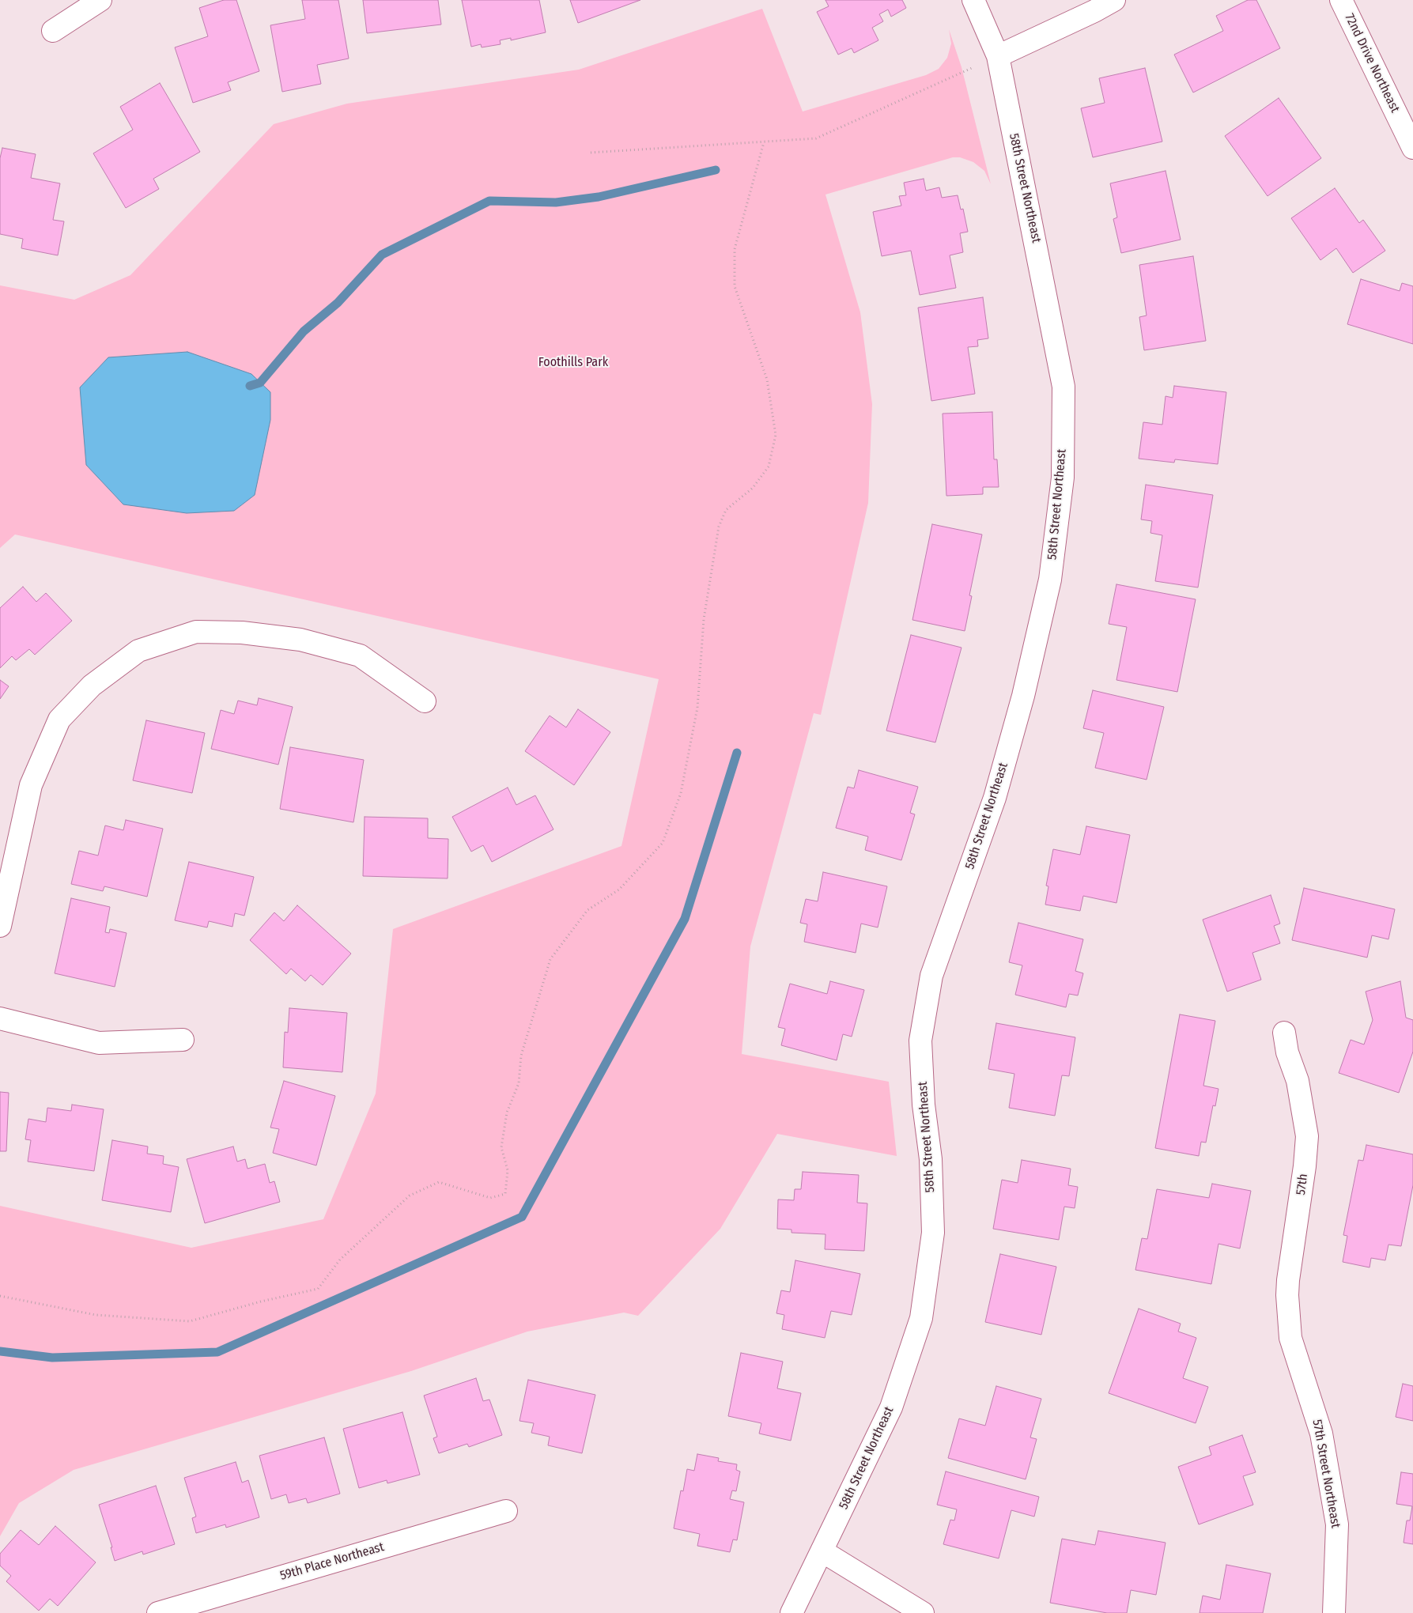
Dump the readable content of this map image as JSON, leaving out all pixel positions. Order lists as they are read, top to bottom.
{
  "streets": {
    "street": [
      "72nd Drive Northeast",
      "58th Street Northeast",
      "57th",
      "57th Street Northeast",
      "59th Place Northeast"
    ]
  },
  "crossings": [
    ["57th", "57th Street Northeast"]
  ],
  "parks": ["Foothills Park"]
}
